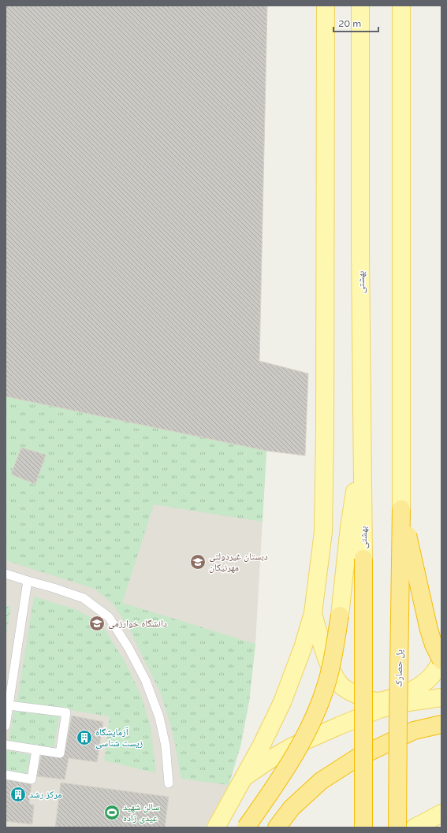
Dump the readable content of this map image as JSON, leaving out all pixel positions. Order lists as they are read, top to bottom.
{
  "streets": {
    "highway": ["پل حصارک"],
    "main road": ["بهشتى"]
  },
  "places": {
    "school or university": ["دبستان غیردولتی مهرنیکان", "دانشگاه خوارزمی"],
    "building": ["آزمایشگاه زیست شناسی", "مرکز رشد"],
    "sports": ["سالن شهید عیدی زاده"]
  },
  "scale_bar": "20 m"
}
